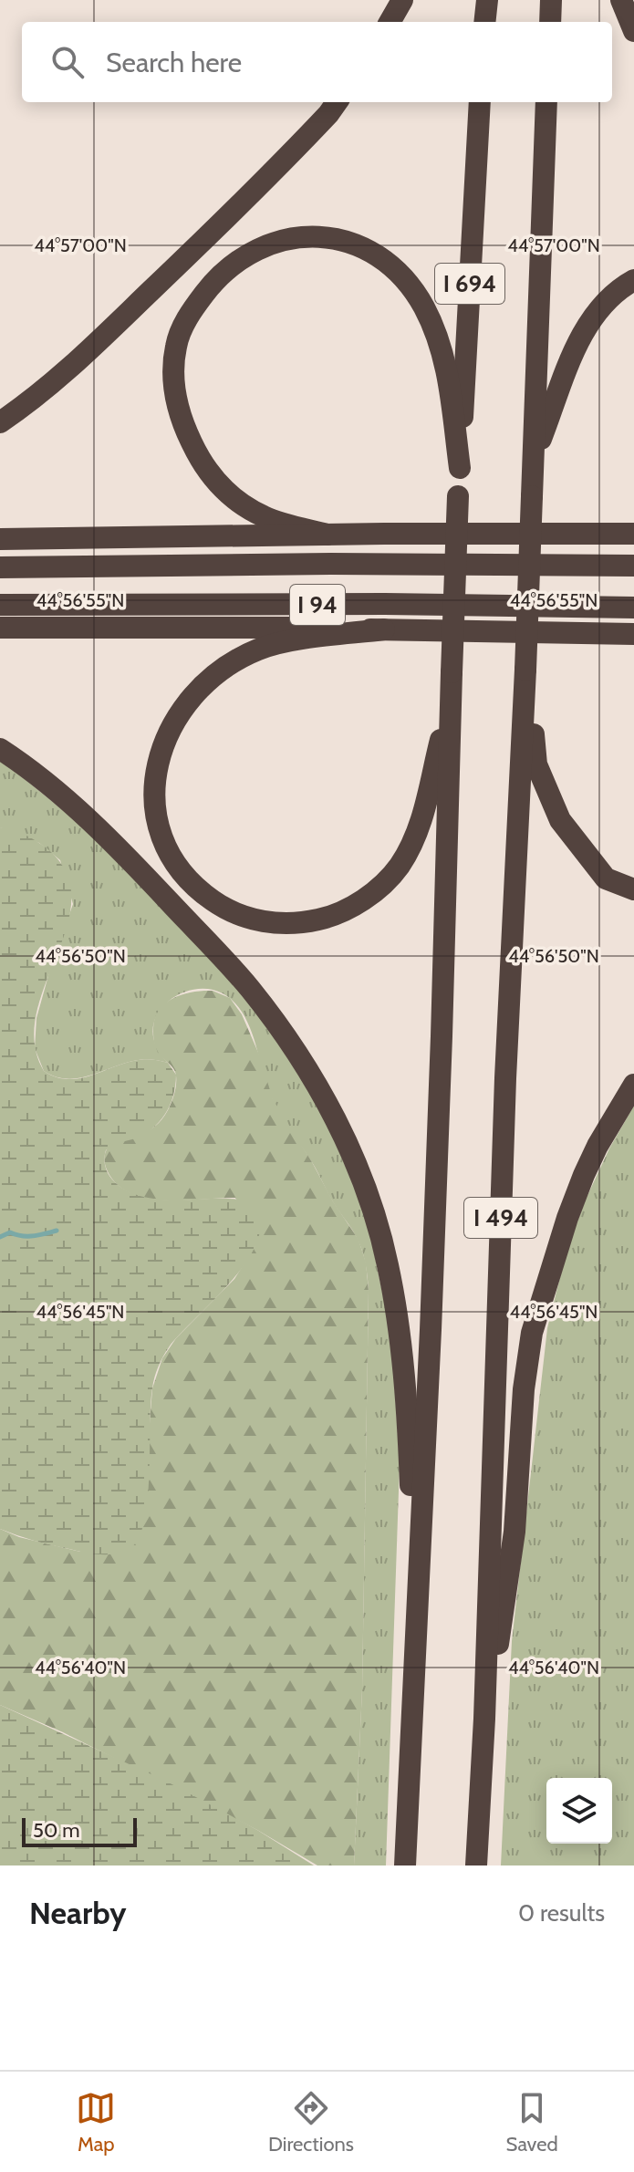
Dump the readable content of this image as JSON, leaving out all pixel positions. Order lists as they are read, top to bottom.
{
  "streets": {
    "highway": ["I 694", "I 94", "I 494"]
  },
  "crossings": [
    ["I 694", "I 494"]
  ],
  "scale_bar": "50 m",
  "page": {
    "search": "Search here",
    "scale": "50 m",
    "heading": ["Nearby", "0 results"],
    "nav": ["Map", "Directions", "Saved"]
  },
  "coordinates": [
    "44°57'00\"N",
    "44°56'55\"N",
    "44°56'50\"N",
    "44°56'45\"N",
    "44°56'40\"N"
  ]
}
